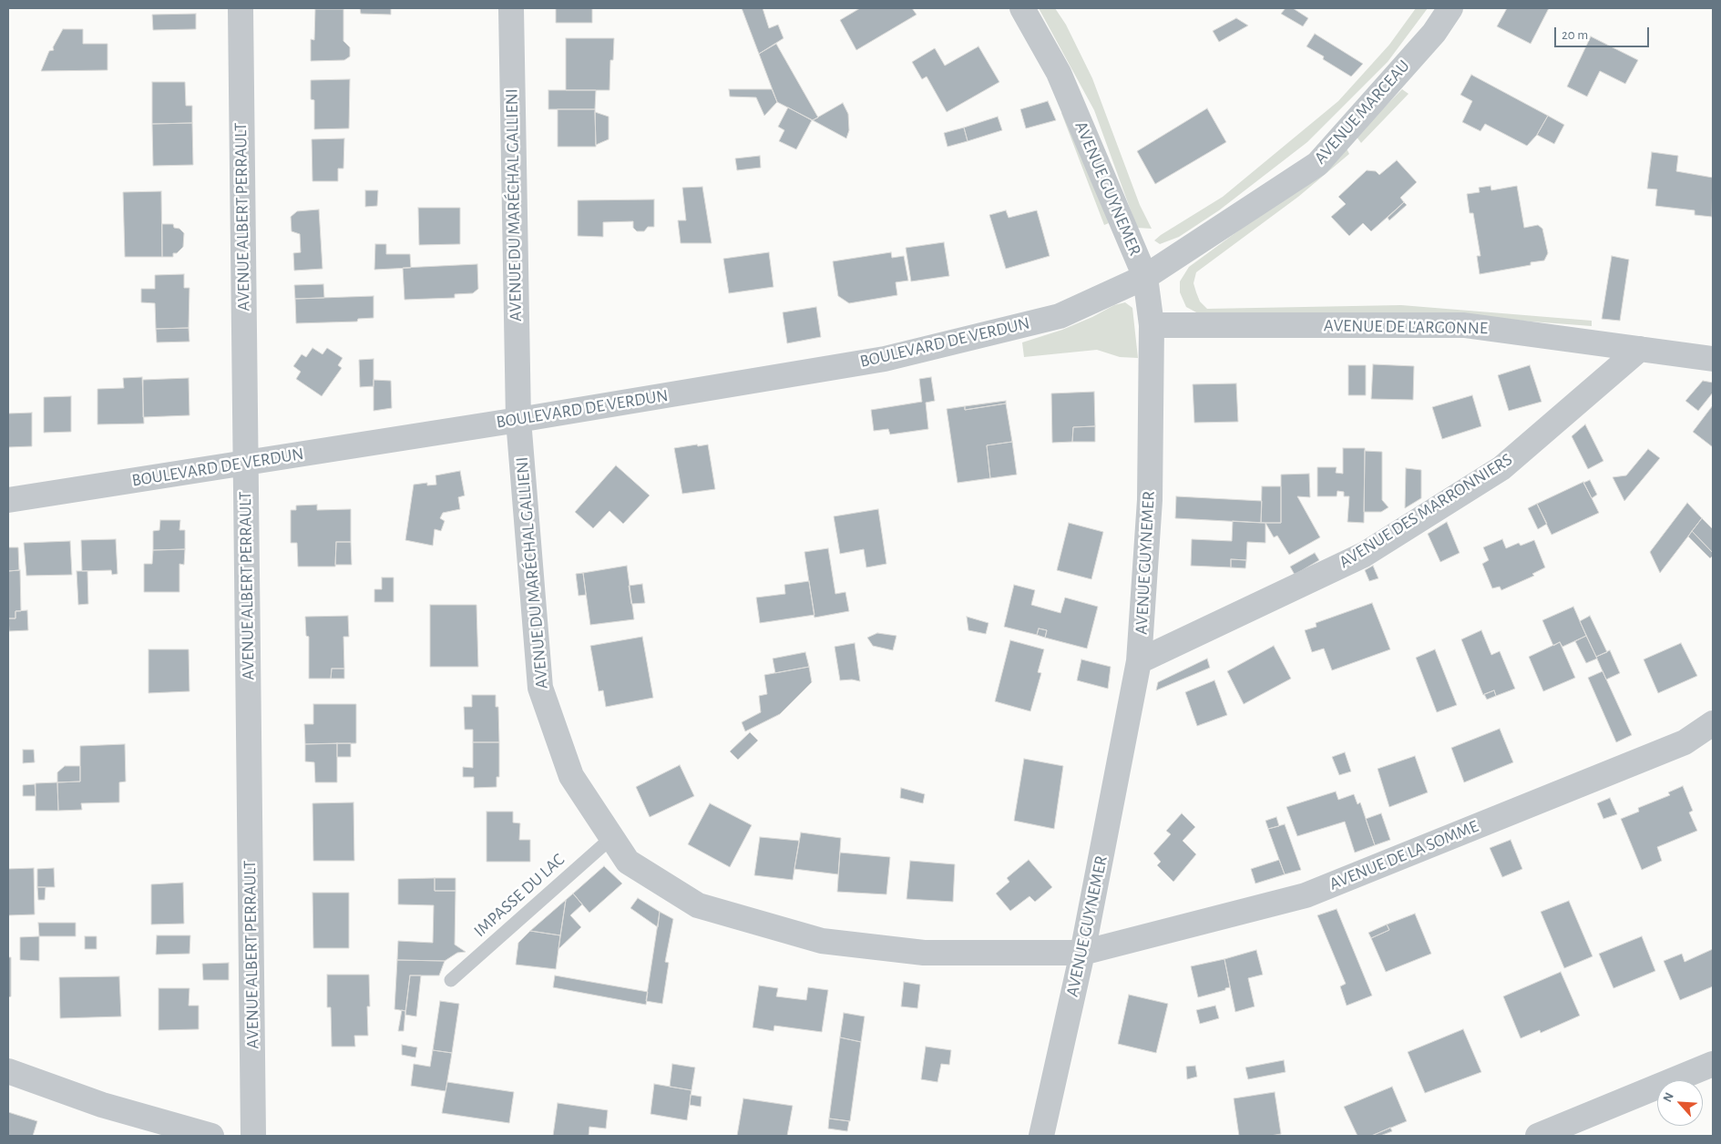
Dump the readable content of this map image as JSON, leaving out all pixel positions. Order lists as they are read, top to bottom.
{
  "streets": {
    "street": [
      "AVENUE MARCEAU",
      "AVENUE GUYNEMER",
      "AVENUE DU MARÉCHAL GALLIENI",
      "AVENUE ALBERT PERRAULT",
      "AVENUE DE L'ARGONNE",
      "BOULEVARD DE VERDUN",
      "AVENUE DES MARRONNIERS",
      "AVENUE DE LA SOMME"
    ],
    "lane": ["IMPASSE DU LAC"]
  },
  "crossings": [
    ["AVENUE MARCEAU", "AVENUE GUYNEMER"],
    ["AVENUE MARCEAU", "BOULEVARD DE VERDUN"],
    ["AVENUE GUYNEMER", "AVENUE DU MARÉCHAL GALLIENI"],
    ["AVENUE GUYNEMER", "AVENUE DE L'ARGONNE"],
    ["AVENUE GUYNEMER", "BOULEVARD DE VERDUN"],
    ["AVENUE GUYNEMER", "AVENUE DES MARRONNIERS"],
    ["AVENUE GUYNEMER", "AVENUE DE LA SOMME"],
    ["AVENUE DU MARÉCHAL GALLIENI", "BOULEVARD DE VERDUN"],
    ["AVENUE DU MARÉCHAL GALLIENI", "AVENUE DE LA SOMME"],
    ["AVENUE DU MARÉCHAL GALLIENI", "IMPASSE DU LAC"],
    ["AVENUE ALBERT PERRAULT", "BOULEVARD DE VERDUN"],
    ["AVENUE DE L'ARGONNE", "AVENUE DES MARRONNIERS"]
  ],
  "scale_bar": "20 m",
  "north": "top left"
}
